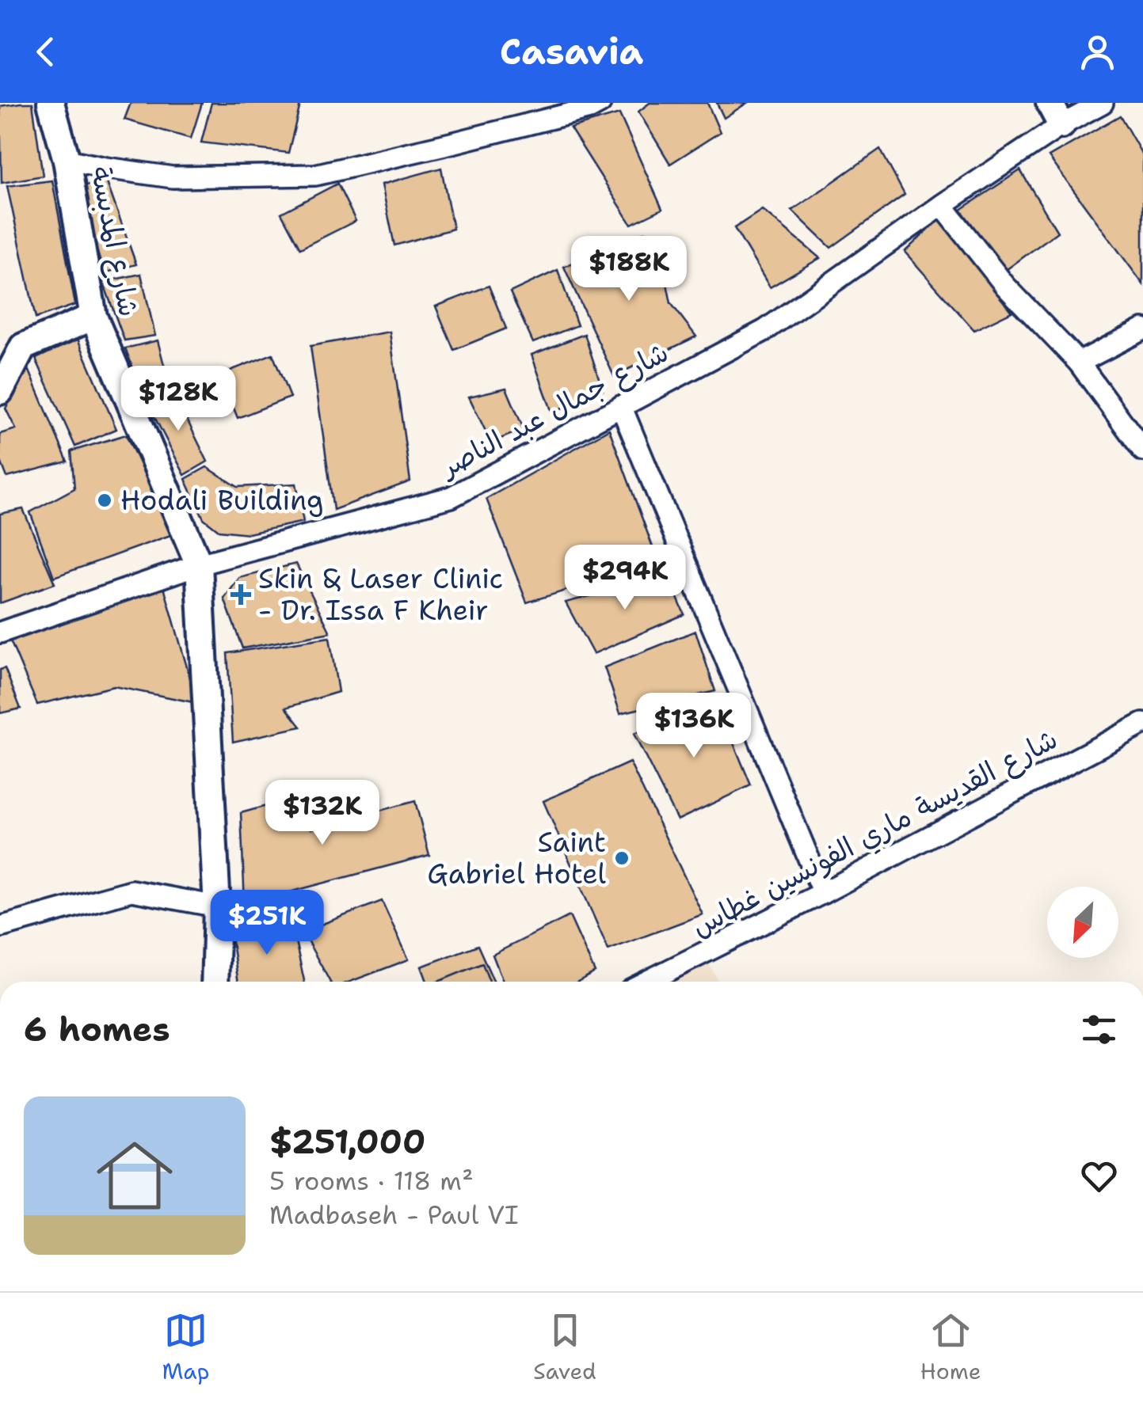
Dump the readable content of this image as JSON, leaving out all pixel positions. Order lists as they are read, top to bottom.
{
  "streets": {
    "street": ["شارع المدبسة", "شارع جمال عبد الناصر", "شارع القديسة ماري الفونسين غطاس"]
  },
  "crossings": [
    ["شارع المدبسة", "شارع جمال عبد الناصر"]
  ],
  "places": {
    "other": ["Hodali Building", "Saint Gabriel Hotel"],
    "health": ["Skin & Laser Clinic - Dr. Issa F Kheir"]
  },
  "north": "bottom left",
  "page": {
    "header": "Casavia",
    "price": [
      "$188K",
      "$128K",
      "$294K",
      "$136K",
      "$132K",
      "$251K"
    ],
    "heading": "6 homes",
    "list": [
      {
        "name": "$251,000",
        "note": "5 rooms · 118 m² · Madbaseh - Paul VI"
      }
    ],
    "tabs": ["Map", "Saved", "Home"]
  }
}
